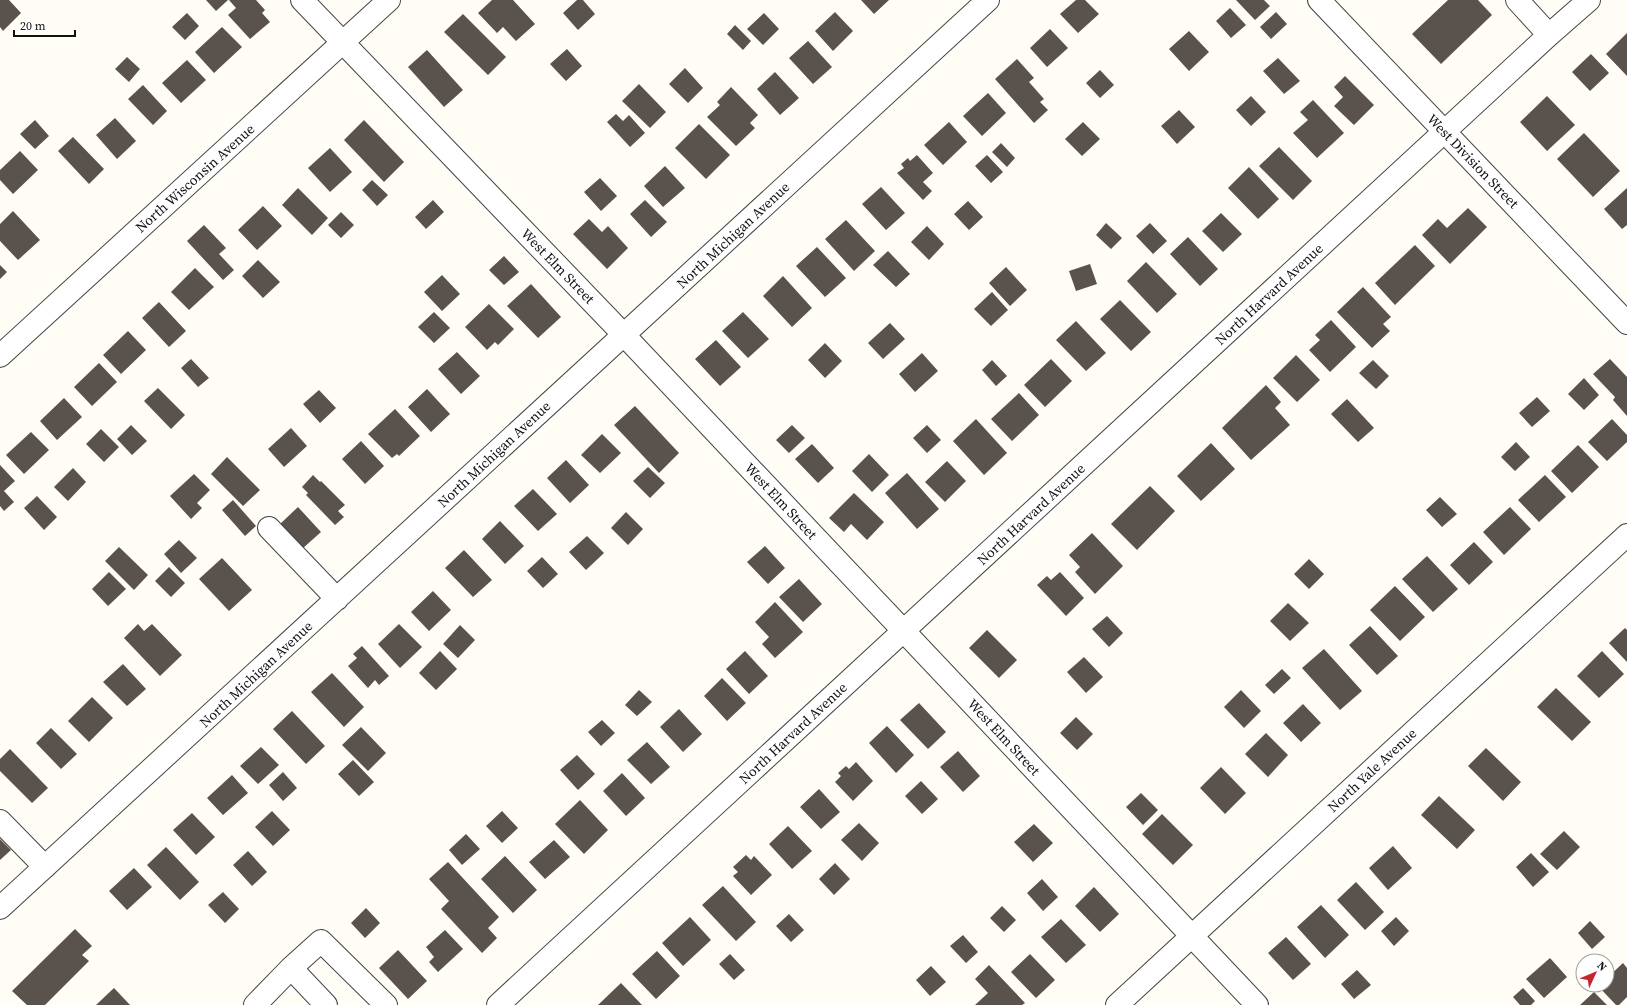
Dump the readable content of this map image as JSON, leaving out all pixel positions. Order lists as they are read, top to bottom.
{
  "streets": {
    "street": [
      "West Division Street",
      "North Wisconsin Avenue",
      "North Michigan Avenue",
      "West Elm Street",
      "North Harvard Avenue",
      "North Yale Avenue"
    ]
  },
  "crossings": [
    ["West Division Street", "North Harvard Avenue"],
    ["North Wisconsin Avenue", "West Elm Street"],
    ["North Michigan Avenue", "West Elm Street"],
    ["West Elm Street", "North Harvard Avenue"],
    ["West Elm Street", "North Yale Avenue"]
  ],
  "scale_bar": "20 m",
  "north": "top right"
}
